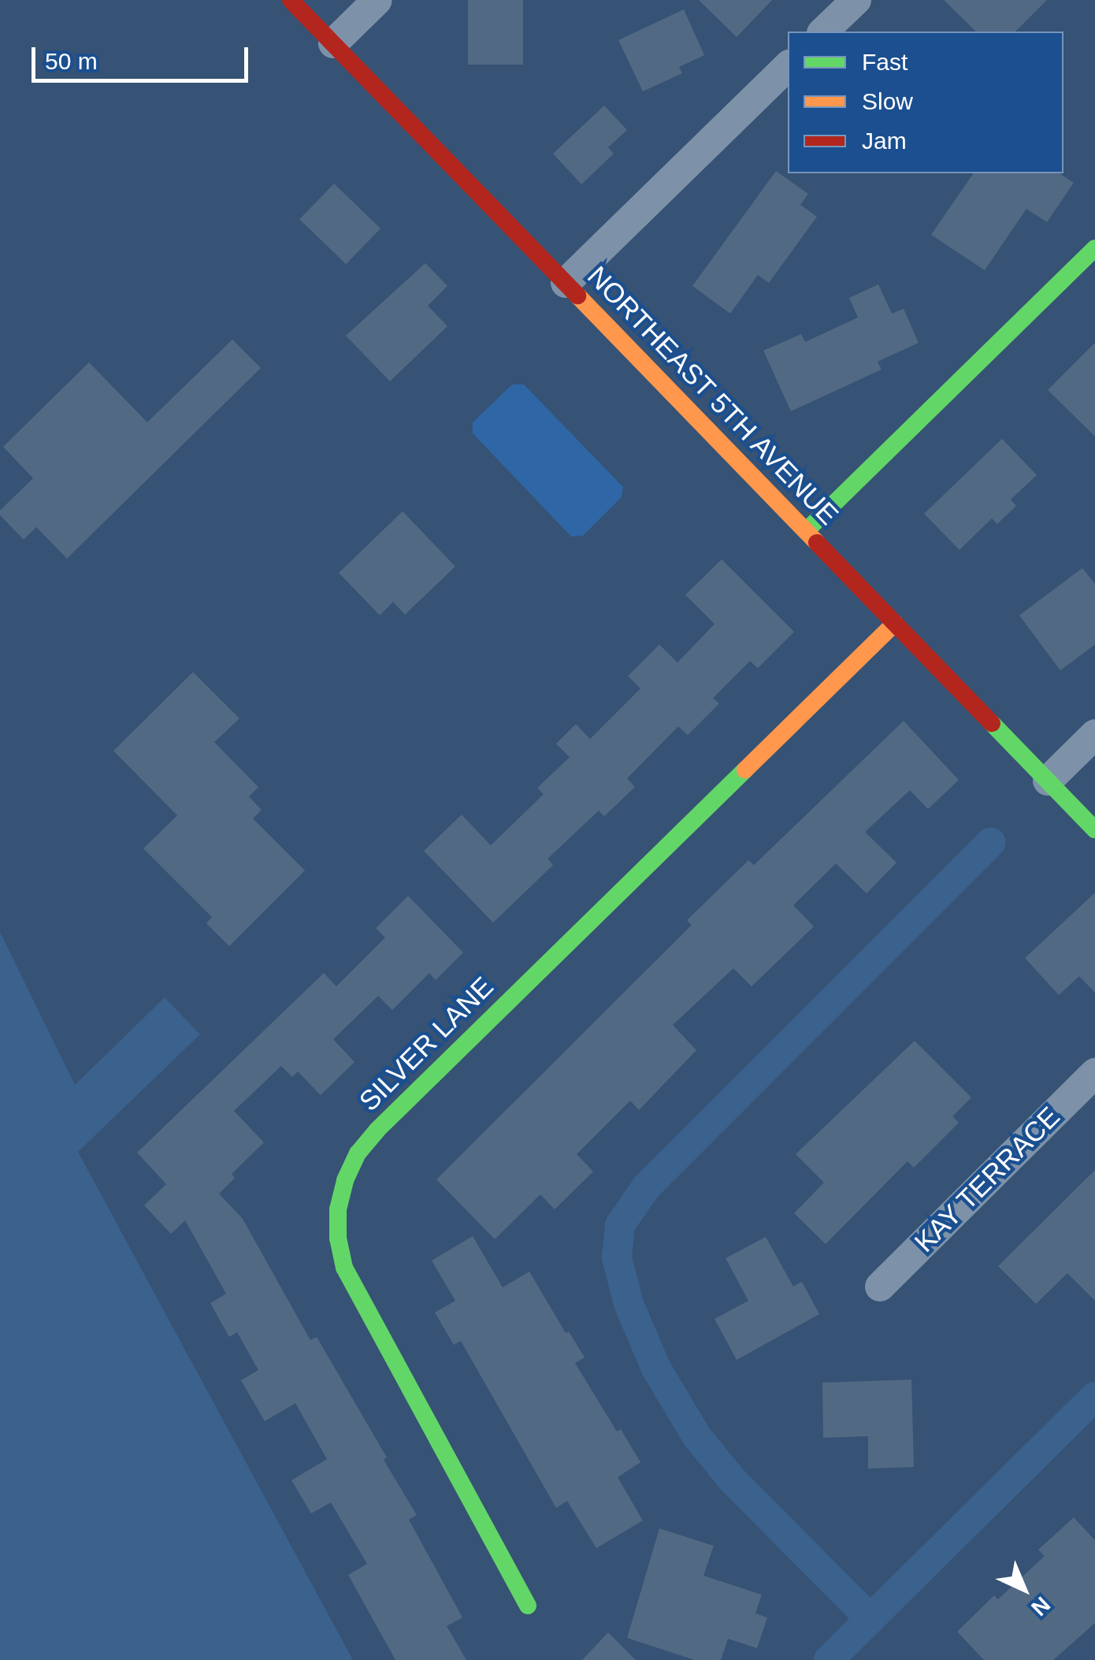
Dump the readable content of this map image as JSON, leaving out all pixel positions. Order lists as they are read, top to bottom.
{
  "streets": {
    "street": ["NORTHEAST 5TH AVENUE", "SILVER LANE", "KAY TERRACE"]
  },
  "crossings": [
    ["NORTHEAST 5TH AVENUE", "SILVER LANE"]
  ],
  "legend": ["Fast", "Slow", "Jam"],
  "scale_bar": "50 m",
  "north": "bottom right"
}
